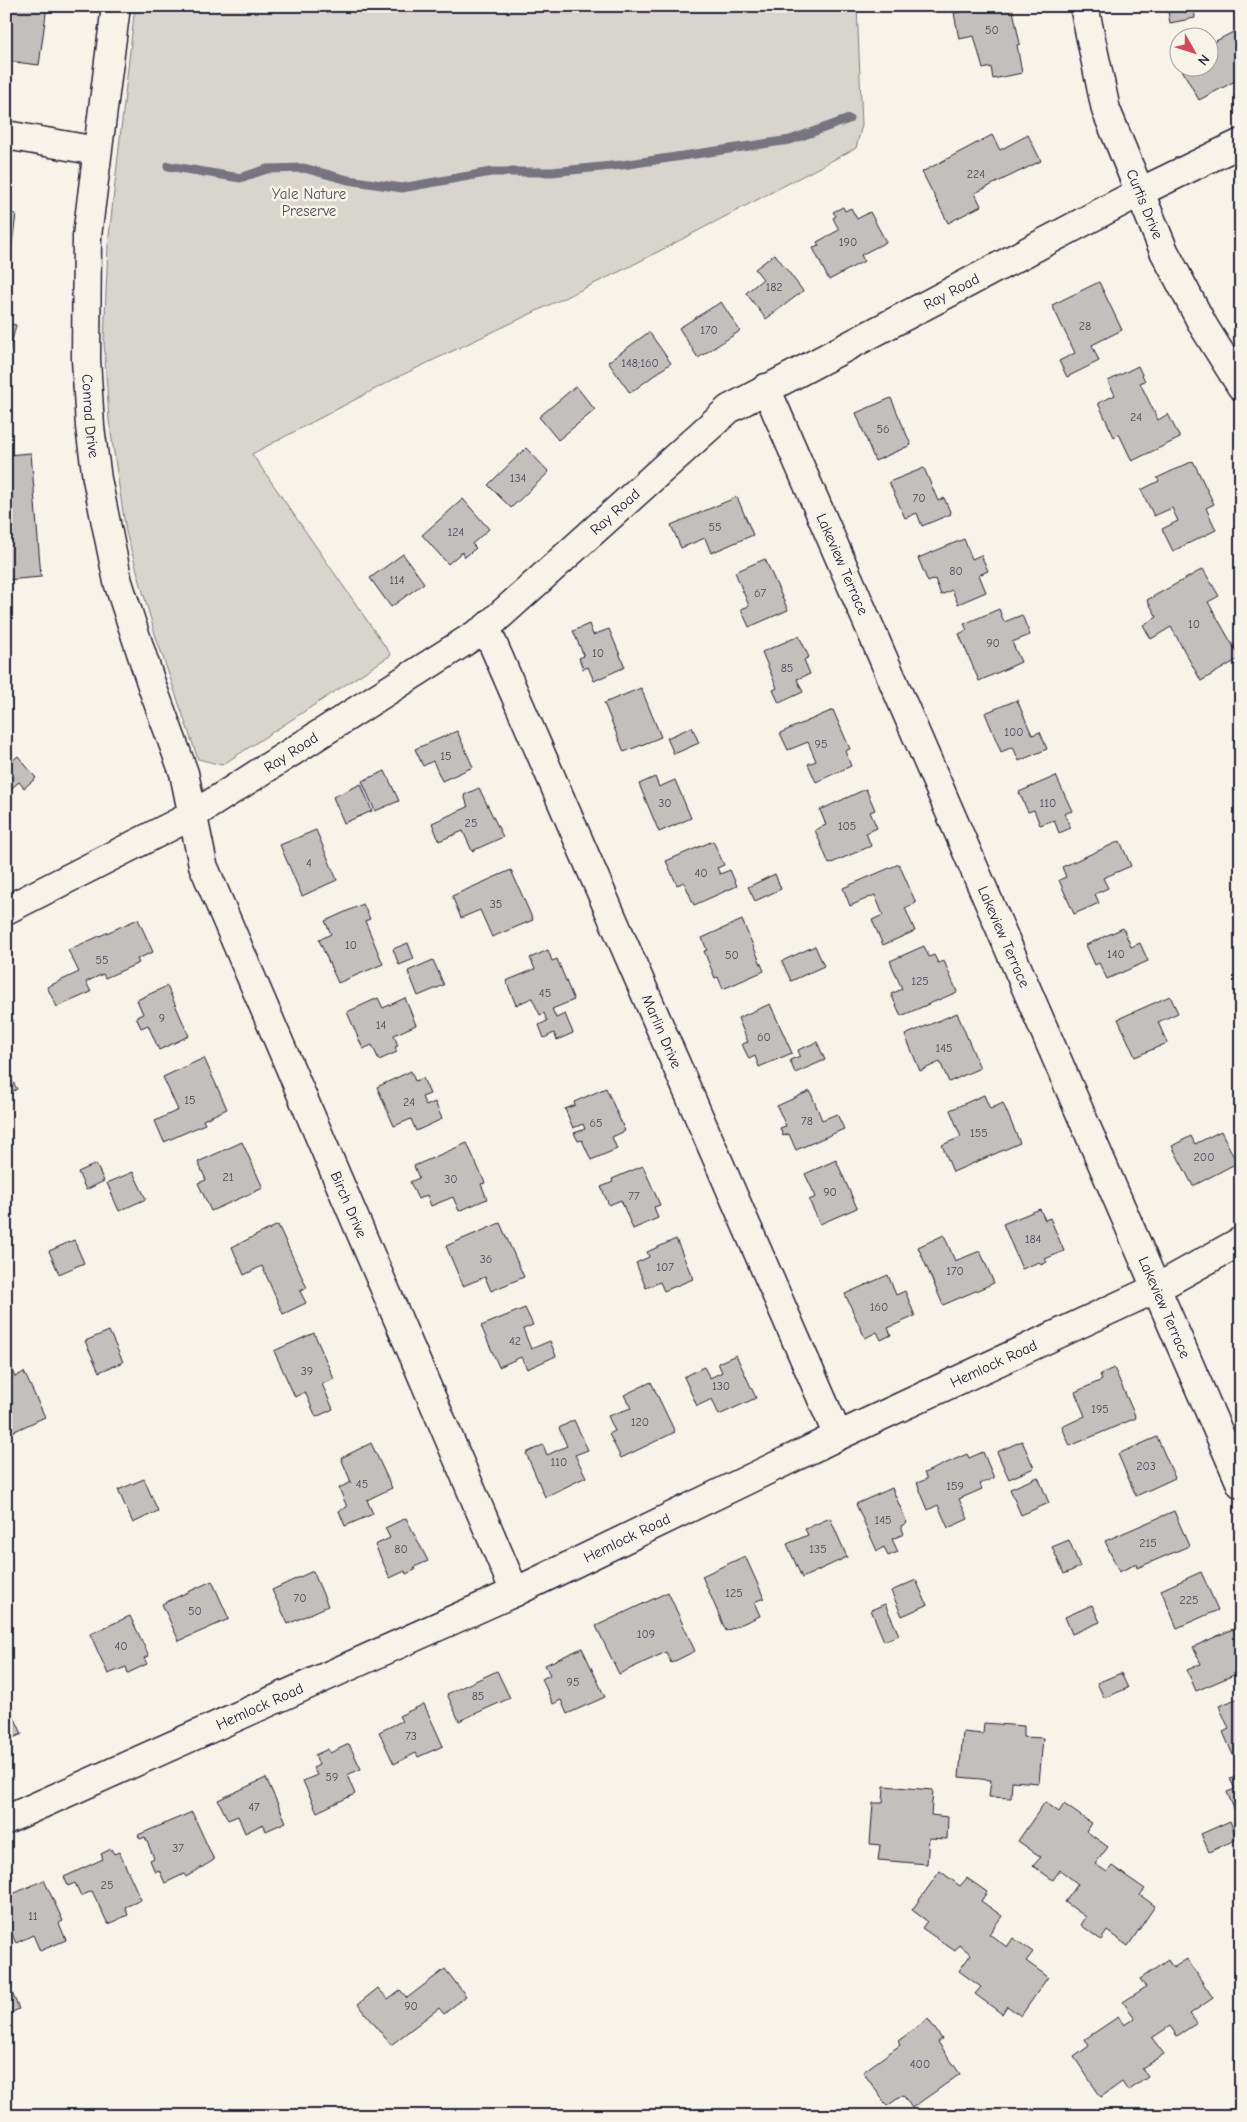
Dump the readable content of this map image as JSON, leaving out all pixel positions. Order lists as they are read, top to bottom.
{
  "streets": {
    "street": [
      "Curtis Drive",
      "Ray Road",
      "Conrad Drive",
      "Lakeview Terrace",
      "Marlin Drive",
      "Birch Drive",
      "Hemlock Road"
    ]
  },
  "crossings": [
    ["Curtis Drive", "Ray Road"],
    ["Ray Road", "Conrad Drive"],
    ["Ray Road", "Lakeview Terrace"],
    ["Ray Road", "Marlin Drive"],
    ["Ray Road", "Birch Drive"],
    ["Conrad Drive", "Birch Drive"],
    ["Lakeview Terrace", "Hemlock Road"],
    ["Marlin Drive", "Hemlock Road"],
    ["Birch Drive", "Hemlock Road"]
  ],
  "parks": ["Yale Nature Preserve"],
  "house_numbers": [
    "50",
    "224",
    "190",
    "182",
    "28",
    "170",
    "148;160",
    "24",
    "56",
    "134",
    "70",
    "55",
    "124",
    "80",
    "114",
    "67",
    "10",
    "90",
    "10",
    "85",
    "100",
    "95",
    "15",
    "30",
    "110",
    "25",
    "105",
    "4",
    "40",
    "35",
    "10",
    "140",
    "50",
    "55",
    "125",
    "45",
    "9",
    "14",
    "60",
    "145",
    "15",
    "24",
    "78",
    "65",
    "155",
    "200",
    "21",
    "30",
    "90",
    "77",
    "184",
    "36",
    "107",
    "170",
    "160",
    "42",
    "39",
    "130",
    "195",
    "120",
    "110",
    "203",
    "45",
    "159",
    "145",
    "215",
    "80",
    "135",
    "125",
    "70",
    "225",
    "50",
    "109",
    "40",
    "95",
    "85",
    "73",
    "59",
    "47",
    "37",
    "25",
    "11",
    "90",
    "400"
  ],
  "north": "bottom right"
}
